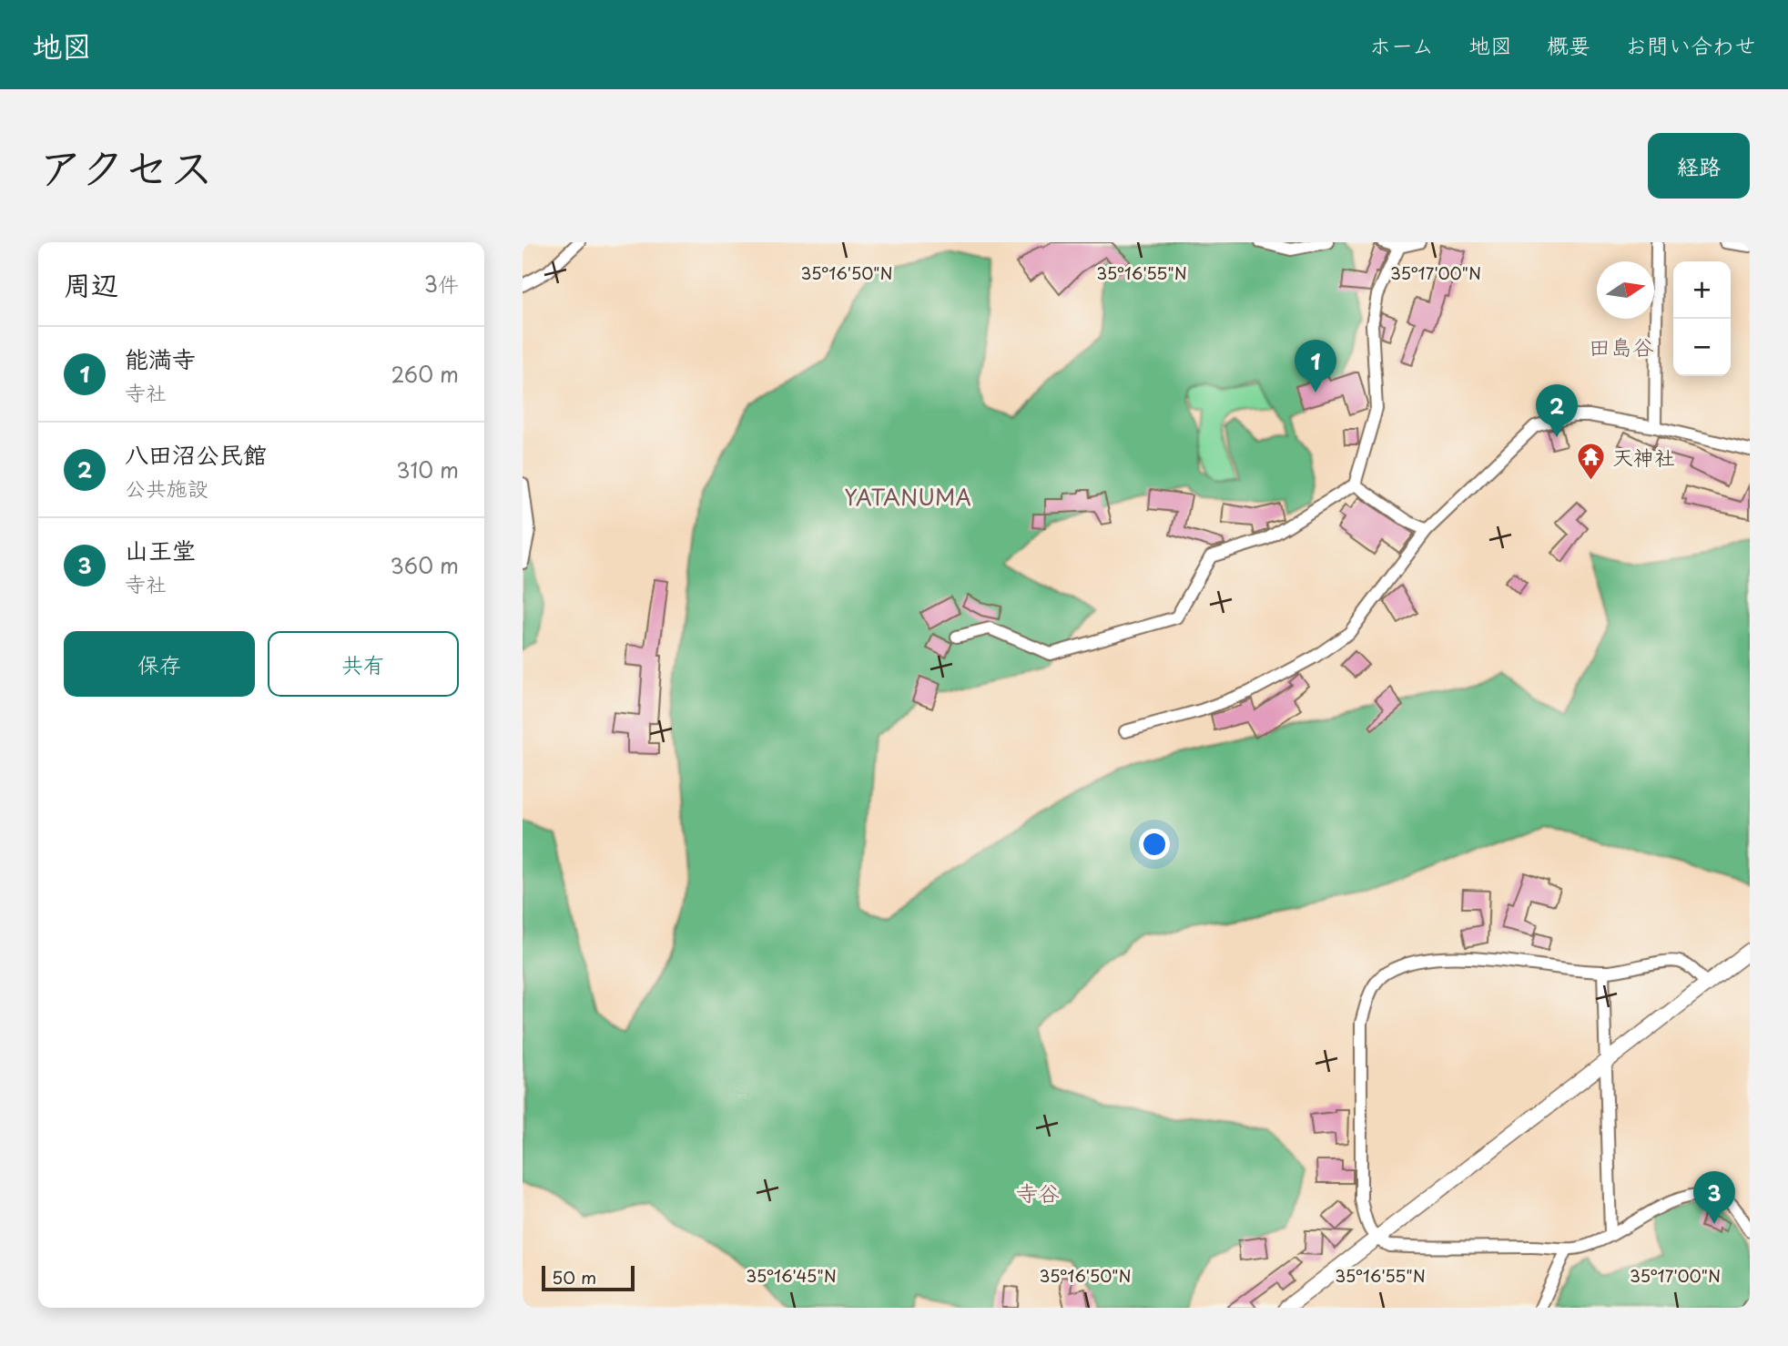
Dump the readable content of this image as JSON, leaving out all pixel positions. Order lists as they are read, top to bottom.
{
  "districts": ["田島谷", "YATANUMA", "寺谷"],
  "places": {
    "temple": ["天神社"]
  },
  "scale_bar": "50 m",
  "north": "right",
  "page": {
    "header": "地図",
    "nav": [
      "ホーム",
      "地図",
      "概要",
      "お問い合わせ"
    ],
    "title": "アクセス",
    "buttons": [
      "経路",
      ["保存", "共有"]
    ],
    "heading": ["周辺", "3件"],
    "map_buttons": ["+", "−"],
    "list": [
      {
        "mark": "1",
        "name": "能満寺",
        "note": "寺社",
        "value": "260 m"
      },
      {
        "mark": "2",
        "name": "八田沼公民館",
        "note": "公共施設",
        "value": "310 m"
      },
      {
        "mark": "3",
        "name": "山王堂",
        "note": "寺社",
        "value": "360 m"
      }
    ],
    "pins": ["1", "2", "3"],
    "scale": "50 m"
  },
  "coordinates": [
    "35°16'50\"N",
    "35°16'55\"N",
    "35°17'00\"N",
    "35°16'45\"N"
  ]
}
